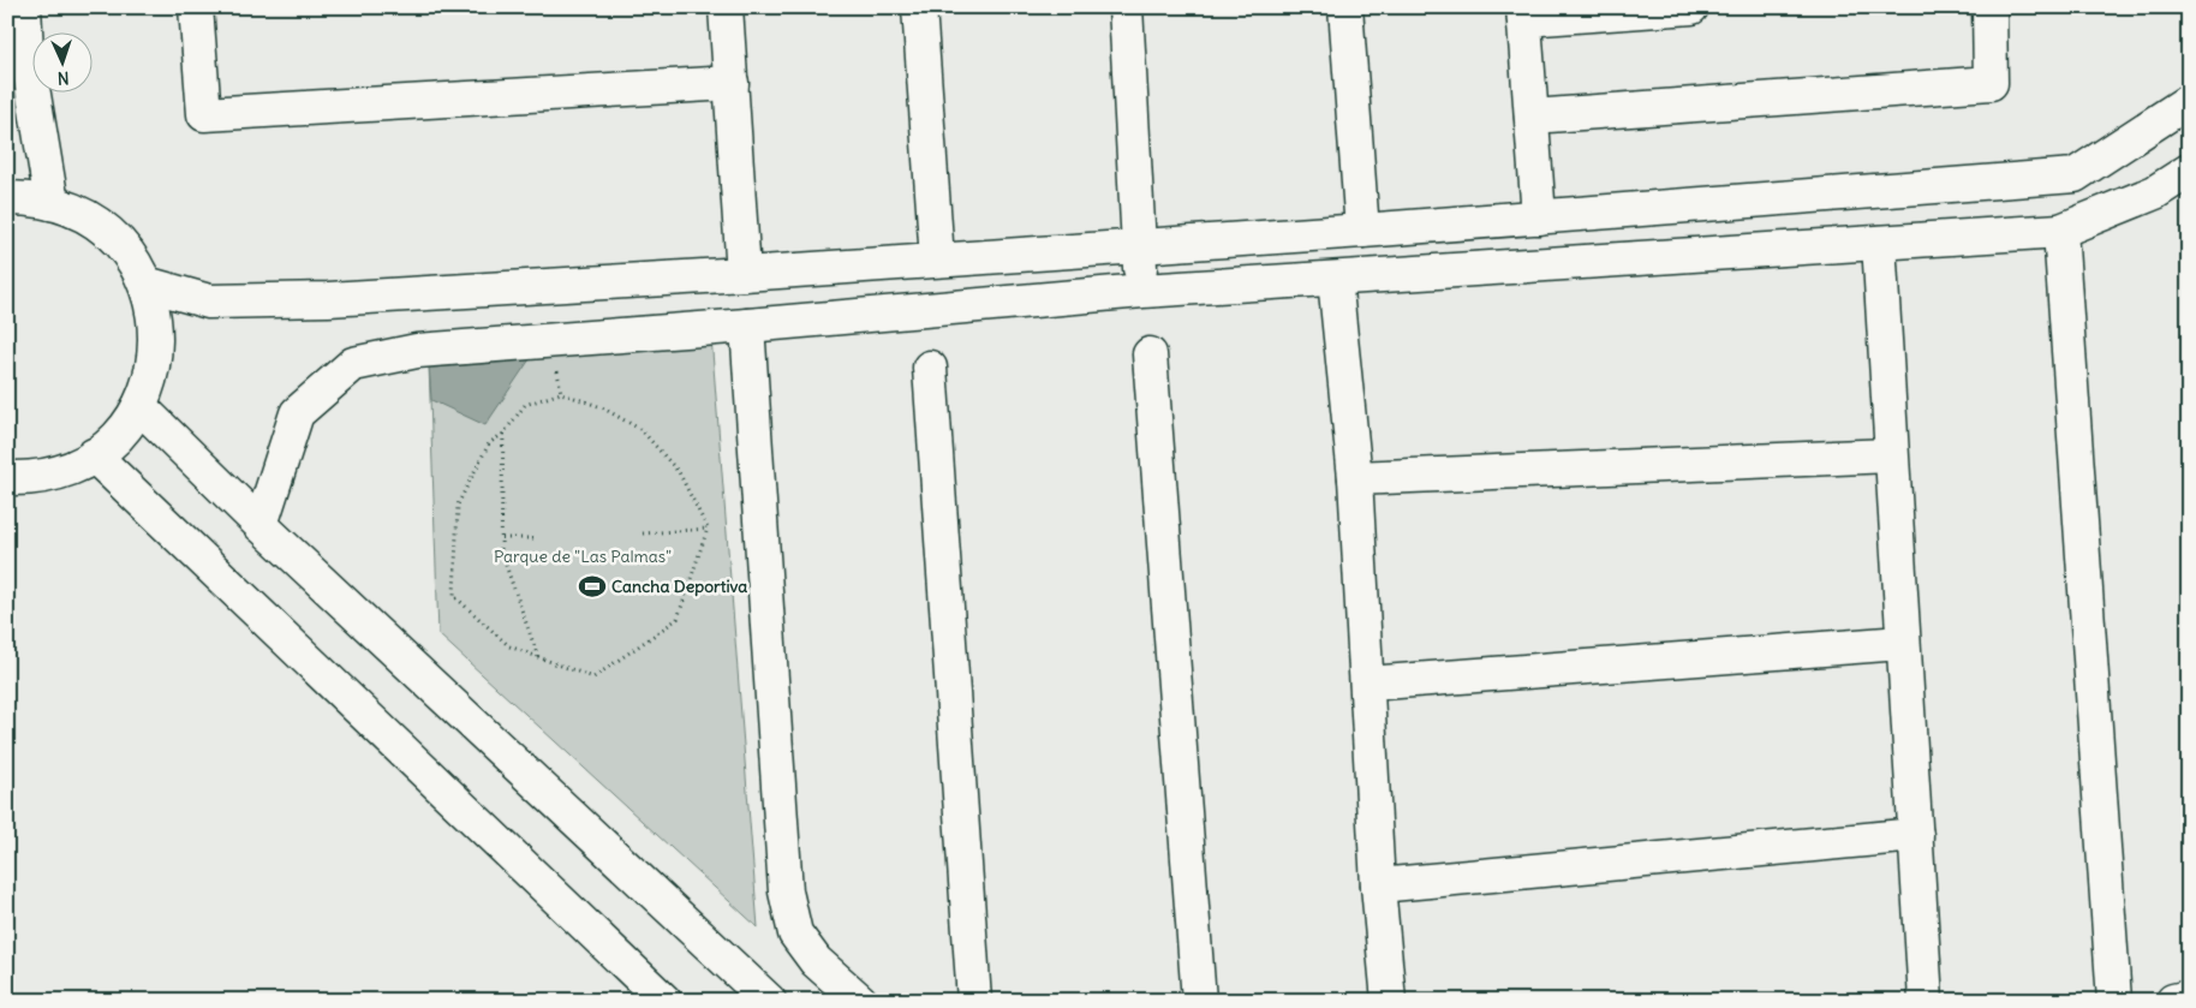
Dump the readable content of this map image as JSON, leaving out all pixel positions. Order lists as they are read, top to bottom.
{
  "parks": ["Parque de \"Las Palmas\""],
  "places": {
    "sports": ["Cancha Deportiva"]
  },
  "north": "bottom"
}
